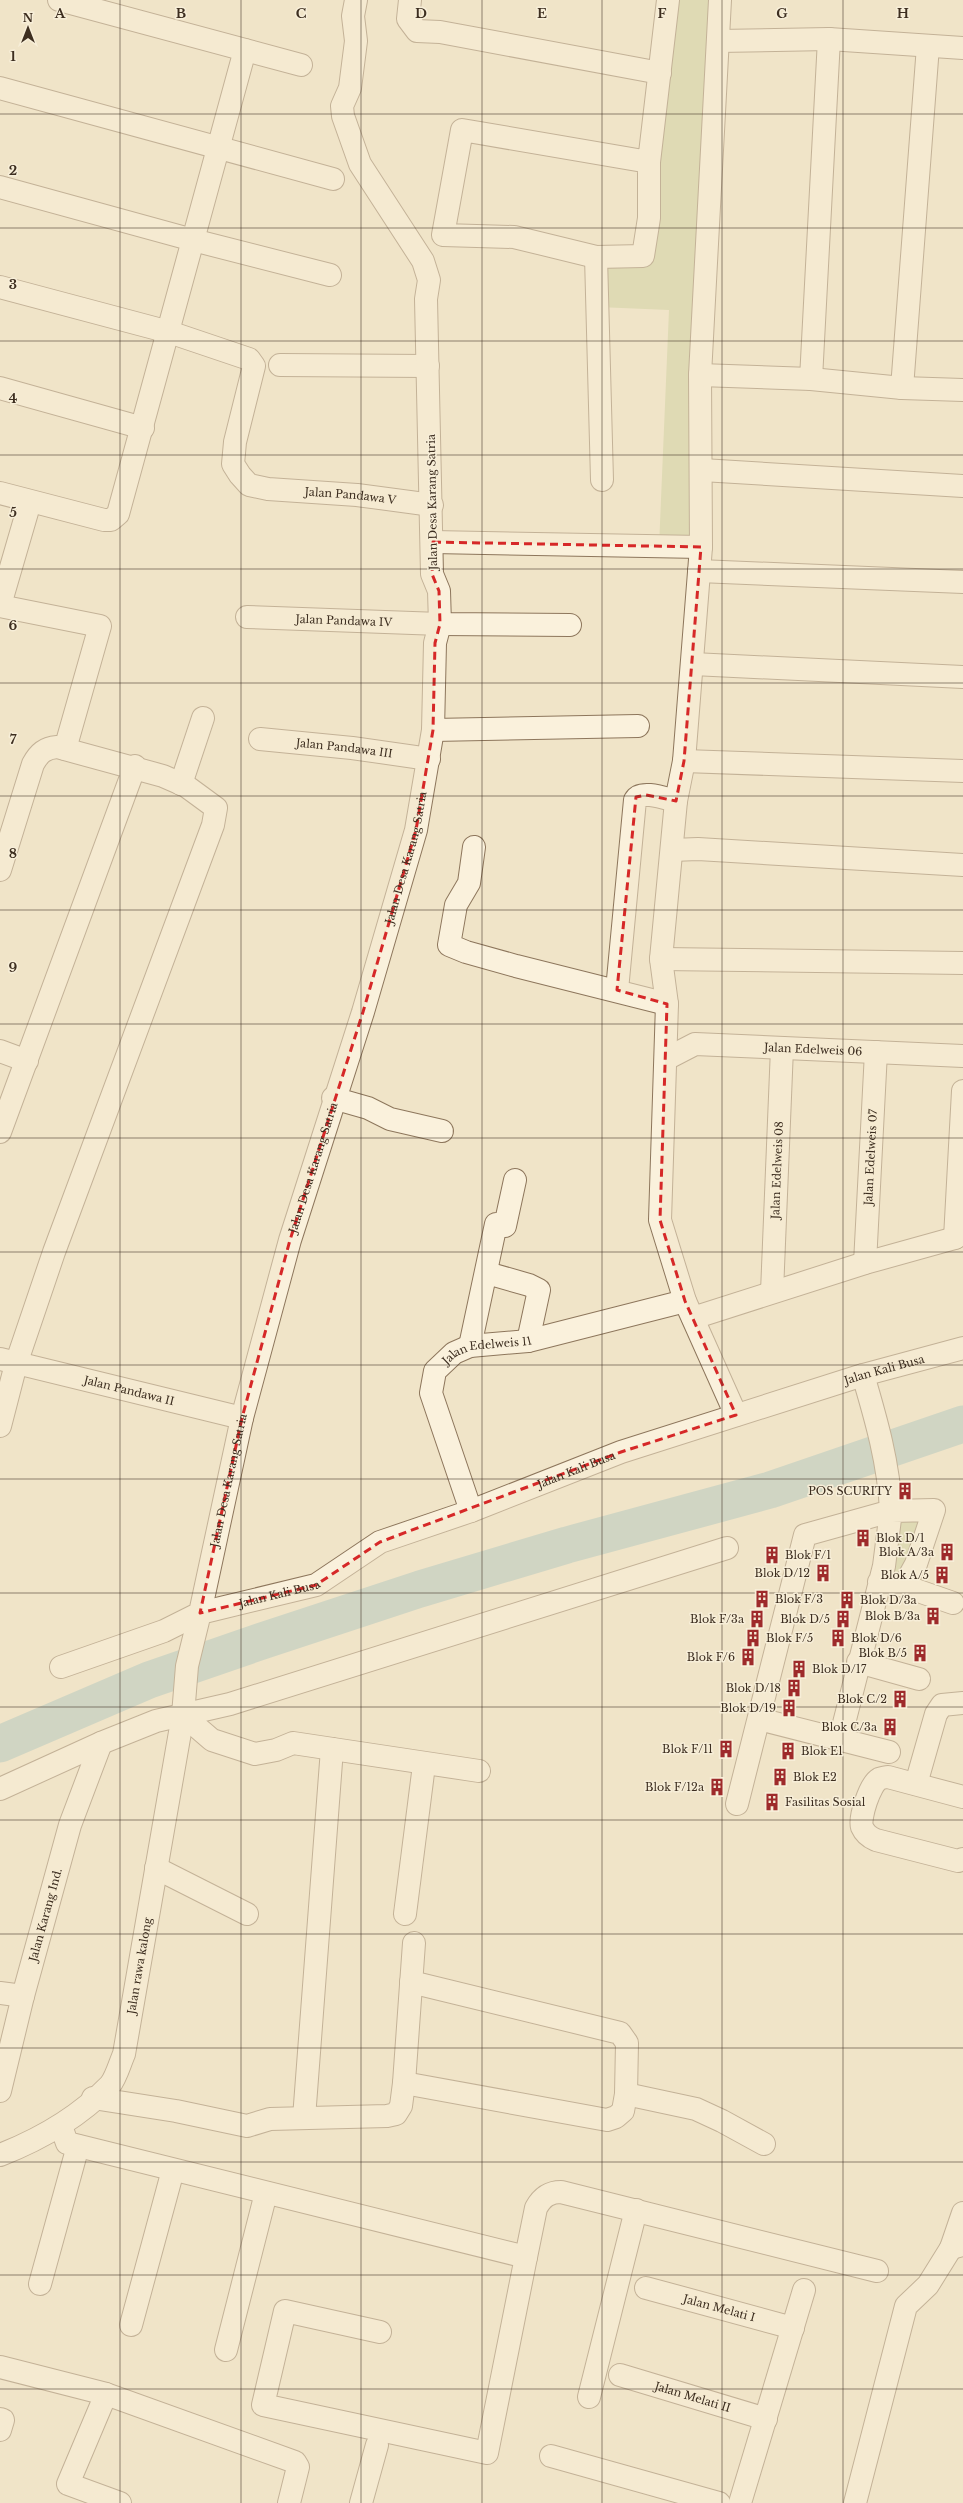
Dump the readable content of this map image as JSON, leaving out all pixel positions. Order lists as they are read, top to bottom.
{
  "streets": {
    "street": [
      "Jalan Pandawa V",
      "Jalan Desa Karang Satria",
      "Jalan Pandawa IV",
      "Jalan Pandawa III",
      "Jalan Edelweis 06",
      "Jalan Edelweis 07",
      "Jalan Edelweis 08",
      "Jalan Edelweis 11",
      "Jalan Kali Busa",
      "Jalan Pandawa II",
      "Jalan Karang Ind.",
      "Jalan rawa kalong",
      "Jalan Melati I",
      "Jalan Melati II"
    ]
  },
  "crossings": [
    ["Jalan Pandawa V", "Jalan Desa Karang Satria"],
    ["Jalan Desa Karang Satria", "Jalan Pandawa IV"],
    ["Jalan Desa Karang Satria", "Jalan Pandawa III"],
    ["Jalan Desa Karang Satria", "Jalan Kali Busa"],
    ["Jalan Desa Karang Satria", "Jalan Pandawa II"],
    ["Jalan Desa Karang Satria", "Jalan rawa kalong"],
    ["Jalan Edelweis 06", "Jalan Edelweis 07"],
    ["Jalan Edelweis 06", "Jalan Edelweis 08"],
    ["Jalan Edelweis 07", "Jalan Edelweis 11"],
    ["Jalan Edelweis 08", "Jalan Edelweis 11"],
    ["Jalan Edelweis 11", "Jalan Kali Busa"]
  ],
  "places": {
    "building": [
      "POS SCURITY",
      "Blok D/1",
      "Blok A/3a",
      "Blok F/1",
      "Blok D/12",
      "Blok A/5",
      "Blok F/3",
      "Blok D/3a",
      "Blok B/3a",
      "Blok F/3a",
      "Blok D/5",
      "Blok F/5",
      "Blok D/6",
      "Blok B/5",
      "Blok F/6",
      "Blok D/17",
      "Blok D/18",
      "Blok C/2",
      "Blok D/19",
      "Blok C/3a",
      "Blok F/11",
      "Blok E1",
      "Blok E2",
      "Blok F/12a",
      "Fasilitas Sosial"
    ]
  },
  "north": "top",
  "grid": {
    "columns": [
      "A",
      "B",
      "C",
      "D",
      "E",
      "F",
      "G",
      "H"
    ],
    "rows": [
      "1",
      "2",
      "3",
      "4",
      "5",
      "6",
      "7",
      "8",
      "9"
    ]
  }
}
